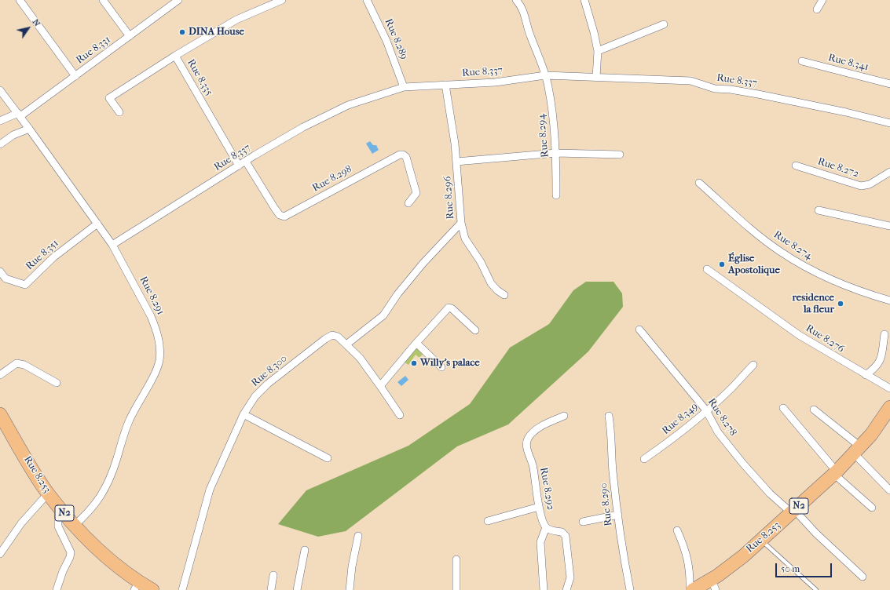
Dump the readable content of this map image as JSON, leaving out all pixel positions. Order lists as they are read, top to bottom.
{
  "streets": {
    "highway": ["Rue 8.253", "N2"],
    "street": [
      "Rue 8.289",
      "Rue 8.331",
      "Rue 8.341",
      "Rue 8.337",
      "Rue 8.335",
      "Rue 8.294",
      "Rue 8.272",
      "Rue 8.298",
      "Rue 8.296",
      "Rue 8.274",
      "Rue 8.351",
      "Rue 8.291",
      "Rue 8.276",
      "Rue 8.300",
      "Rue 8.278",
      "Rue 8.349",
      "Rue 8.292",
      "Rue 8.290"
    ]
  },
  "crossings": [
    ["Rue 8.289", "Rue 8.337"],
    ["Rue 8.331", "Rue 8.291"],
    ["Rue 8.337", "Rue 8.335"],
    ["Rue 8.337", "Rue 8.294"],
    ["Rue 8.337", "Rue 8.298"],
    ["Rue 8.337", "Rue 8.296"],
    ["Rue 8.337", "Rue 8.291"],
    ["Rue 8.351", "Rue 8.291"],
    ["Rue 8.291", "Rue 8.253"],
    ["Rue 8.278", "Rue 8.349"],
    ["Rue 8.278", "Rue 8.253"]
  ],
  "places": [
    "DINA House",
    "Église Apostolique",
    "residence la fleur",
    "Willy's palace"
  ],
  "scale_bar": "50 m",
  "north": "top right"
}
